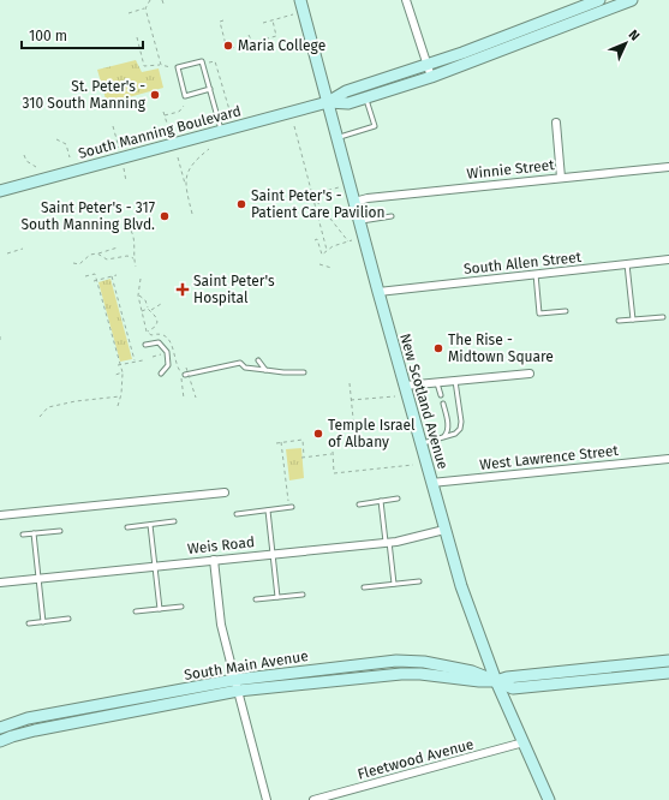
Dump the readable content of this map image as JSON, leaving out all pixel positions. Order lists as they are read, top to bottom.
{
  "streets": {
    "street": [
      "South Manning Boulevard",
      "Winnie Street",
      "South Allen Street",
      "New Scotland Avenue",
      "West Lawrence Street",
      "Weis Road",
      "South Main Avenue",
      "Fleetwood Avenue"
    ]
  },
  "crossings": [
    ["South Manning Boulevard", "New Scotland Avenue"],
    ["Winnie Street", "New Scotland Avenue"],
    ["South Allen Street", "New Scotland Avenue"],
    ["New Scotland Avenue", "West Lawrence Street"],
    ["New Scotland Avenue", "Weis Road"],
    ["New Scotland Avenue", "South Main Avenue"],
    ["New Scotland Avenue", "Fleetwood Avenue"]
  ],
  "places": {
    "other": [
      "Maria College",
      "St. Peter's - 310 South Manning",
      "Saint Peter's - Patient Care Pavilion",
      "Saint Peter's - 317 South Manning Blvd.",
      "The Rise - Midtown Square",
      "Temple Israel of Albany"
    ],
    "health": ["Saint Peter's Hospital"]
  },
  "scale_bar": "100 m",
  "north": "top right"
}
